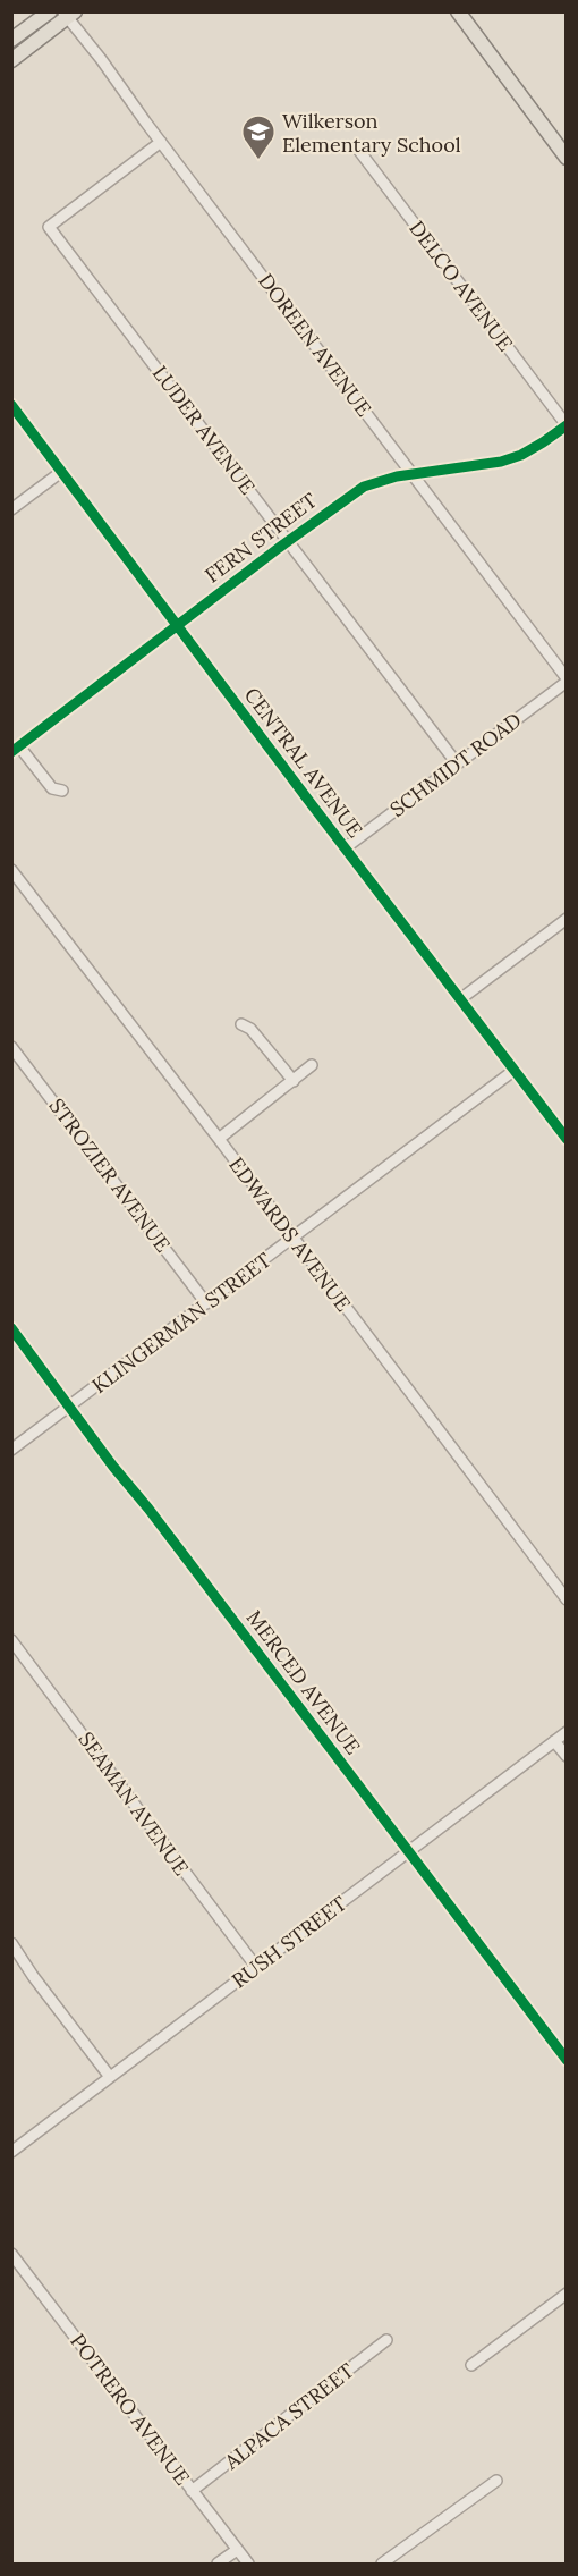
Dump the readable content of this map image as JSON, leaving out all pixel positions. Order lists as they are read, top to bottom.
{
  "streets": {
    "street": [
      "DELCO AVENUE",
      "DOREEN AVENUE",
      "LUDER AVENUE",
      "FERN STREET",
      "CENTRAL AVENUE",
      "SCHMIDT ROAD",
      "STROZIER AVENUE",
      "EDWARDS AVENUE",
      "KLINGERMAN STREET",
      "MERCED AVENUE",
      "SEAMAN AVENUE",
      "RUSH STREET",
      "POTRERO AVENUE",
      "ALPACA STREET"
    ]
  },
  "crossings": [
    ["DELCO AVENUE", "FERN STREET"],
    ["DOREEN AVENUE", "LUDER AVENUE"],
    ["DOREEN AVENUE", "FERN STREET"],
    ["DOREEN AVENUE", "SCHMIDT ROAD"],
    ["LUDER AVENUE", "FERN STREET"],
    ["LUDER AVENUE", "SCHMIDT ROAD"],
    ["FERN STREET", "CENTRAL AVENUE"],
    ["CENTRAL AVENUE", "SCHMIDT ROAD"],
    ["CENTRAL AVENUE", "KLINGERMAN STREET"],
    ["STROZIER AVENUE", "KLINGERMAN STREET"],
    ["EDWARDS AVENUE", "KLINGERMAN STREET"],
    ["KLINGERMAN STREET", "MERCED AVENUE"],
    ["MERCED AVENUE", "RUSH STREET"],
    ["SEAMAN AVENUE", "RUSH STREET"],
    ["POTRERO AVENUE", "ALPACA STREET"]
  ],
  "places": {
    "school or university": ["Wilkerson Elementary School"]
  }
}
